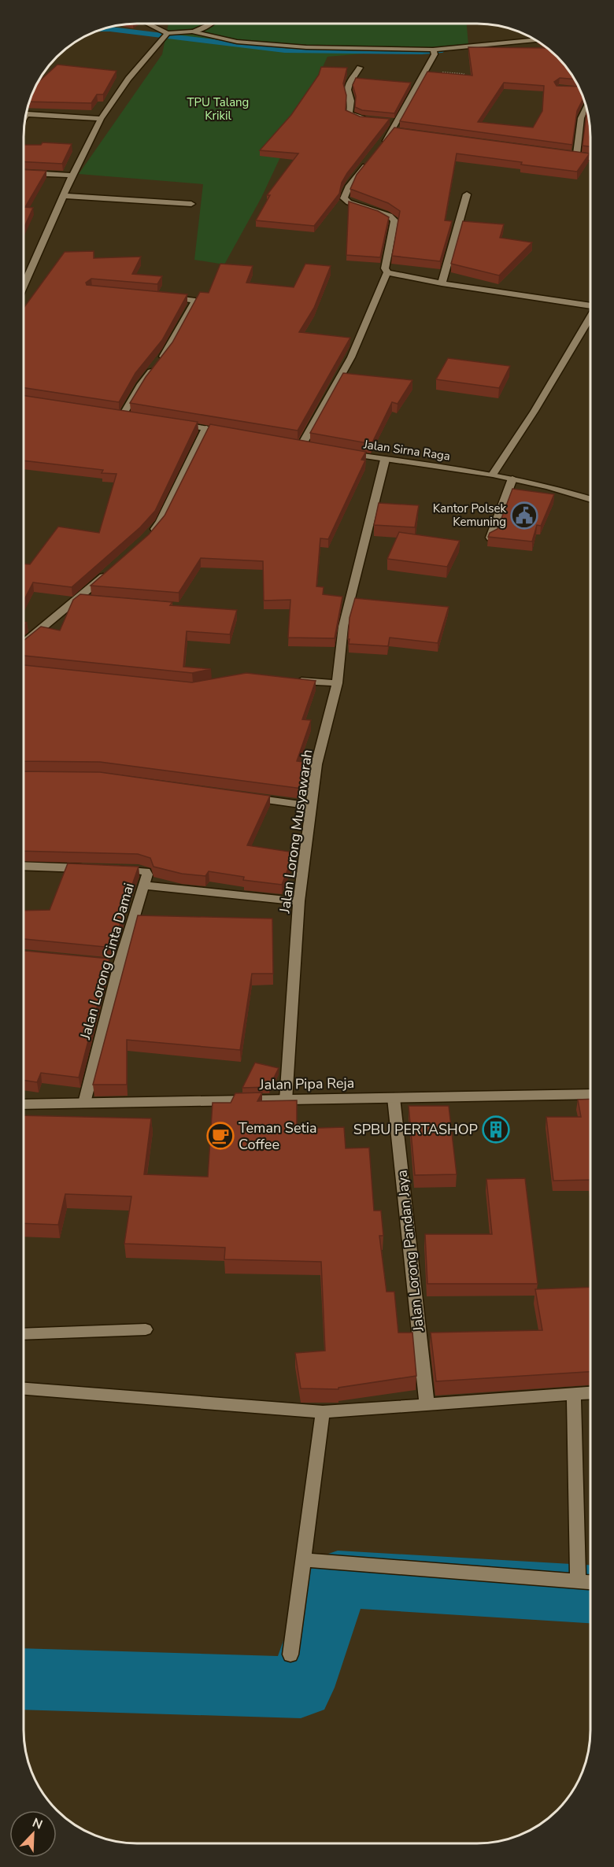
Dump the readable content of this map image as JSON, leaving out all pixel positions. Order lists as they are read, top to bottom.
{
  "streets": {
    "street": [
      "Jalan Sirna Raga",
      "Jalan Lorong Musyawarah",
      "Jalan Lorong Cinta Damai",
      "Jalan Pipa Reja",
      "Jalan Lorong Pandan Jaya"
    ]
  },
  "crossings": [
    ["Jalan Sirna Raga", "Jalan Lorong Musyawarah"],
    ["Jalan Lorong Musyawarah", "Jalan Pipa Reja"],
    ["Jalan Lorong Cinta Damai", "Jalan Pipa Reja"],
    ["Jalan Pipa Reja", "Jalan Lorong Pandan Jaya"]
  ],
  "parks": ["TPU Talang Krikil"],
  "places": {
    "public building": ["Kantor Polsek Kemuning"],
    "building": ["SPBU PERTASHOP"],
    "cafe": ["Teman Setia Coffee"]
  },
  "north": "top right"
}
